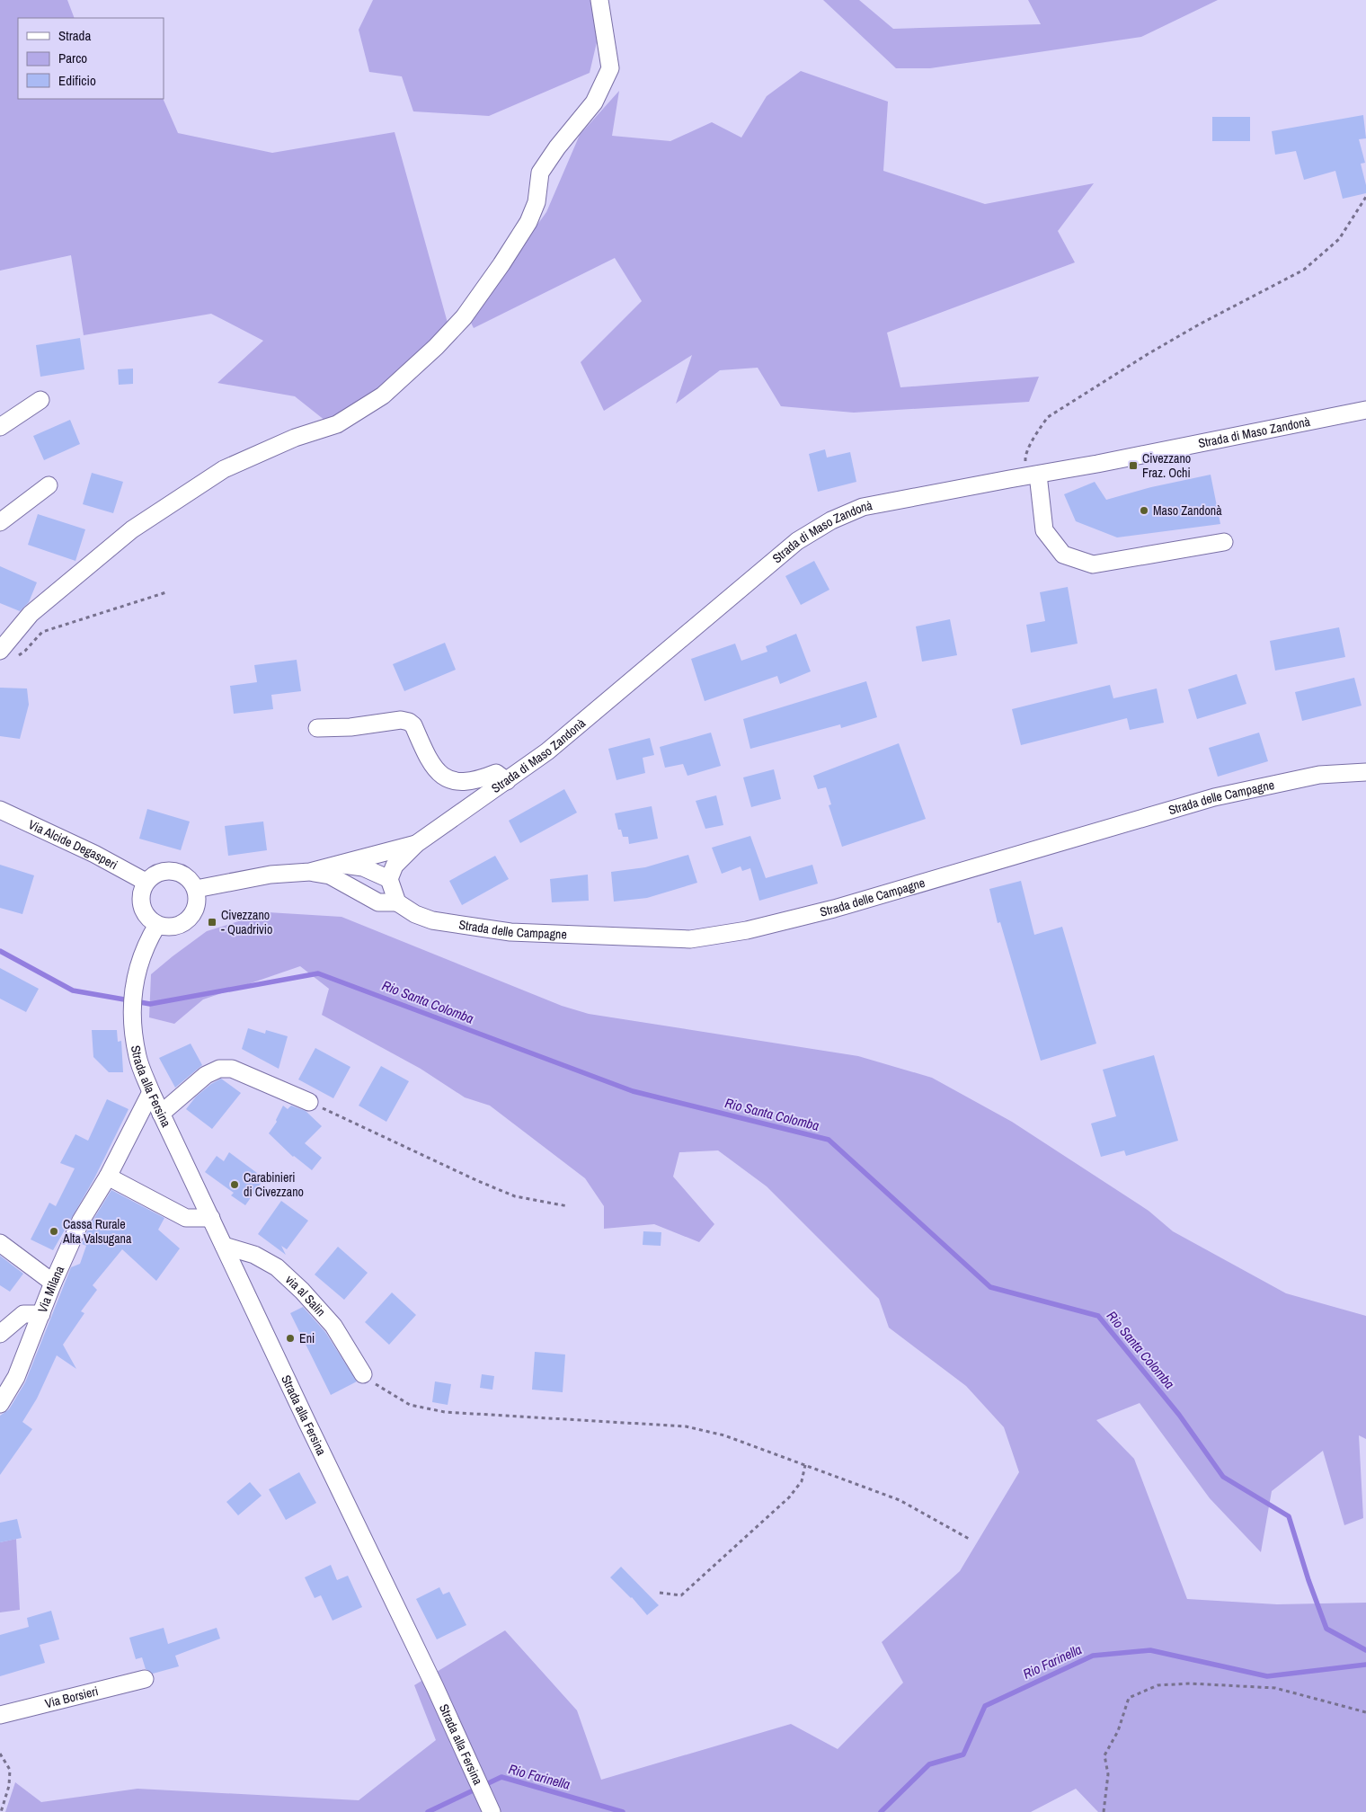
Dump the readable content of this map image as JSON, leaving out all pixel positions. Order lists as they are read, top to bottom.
{
  "streets": {
    "street": [
      "Strada di Maso Zandonà",
      "Strada delle Campagne",
      "Via Alcide Degasperi",
      "Strada alla Fersina",
      "Via Milana",
      "via al Salin",
      "Via Borsieri"
    ]
  },
  "crossings": [
    ["Via Alcide Degasperi", "Strada alla Fersina"],
    ["Strada alla Fersina", "Via Milana"],
    ["Strada alla Fersina", "via al Salin"]
  ],
  "water": ["Rio Santa Colomba", "Rio Farinella"],
  "places": {
    "transit": ["Civezzano Fraz. Ochi", "Civezzano - Quadrivio"],
    "other": [
      "Maso Zandonà",
      "Carabinieri di Civezzano",
      "Cassa Rurale Alta Valsugana",
      "Eni"
    ]
  },
  "legend": ["Strada", "Parco", "Edificio"]
}
